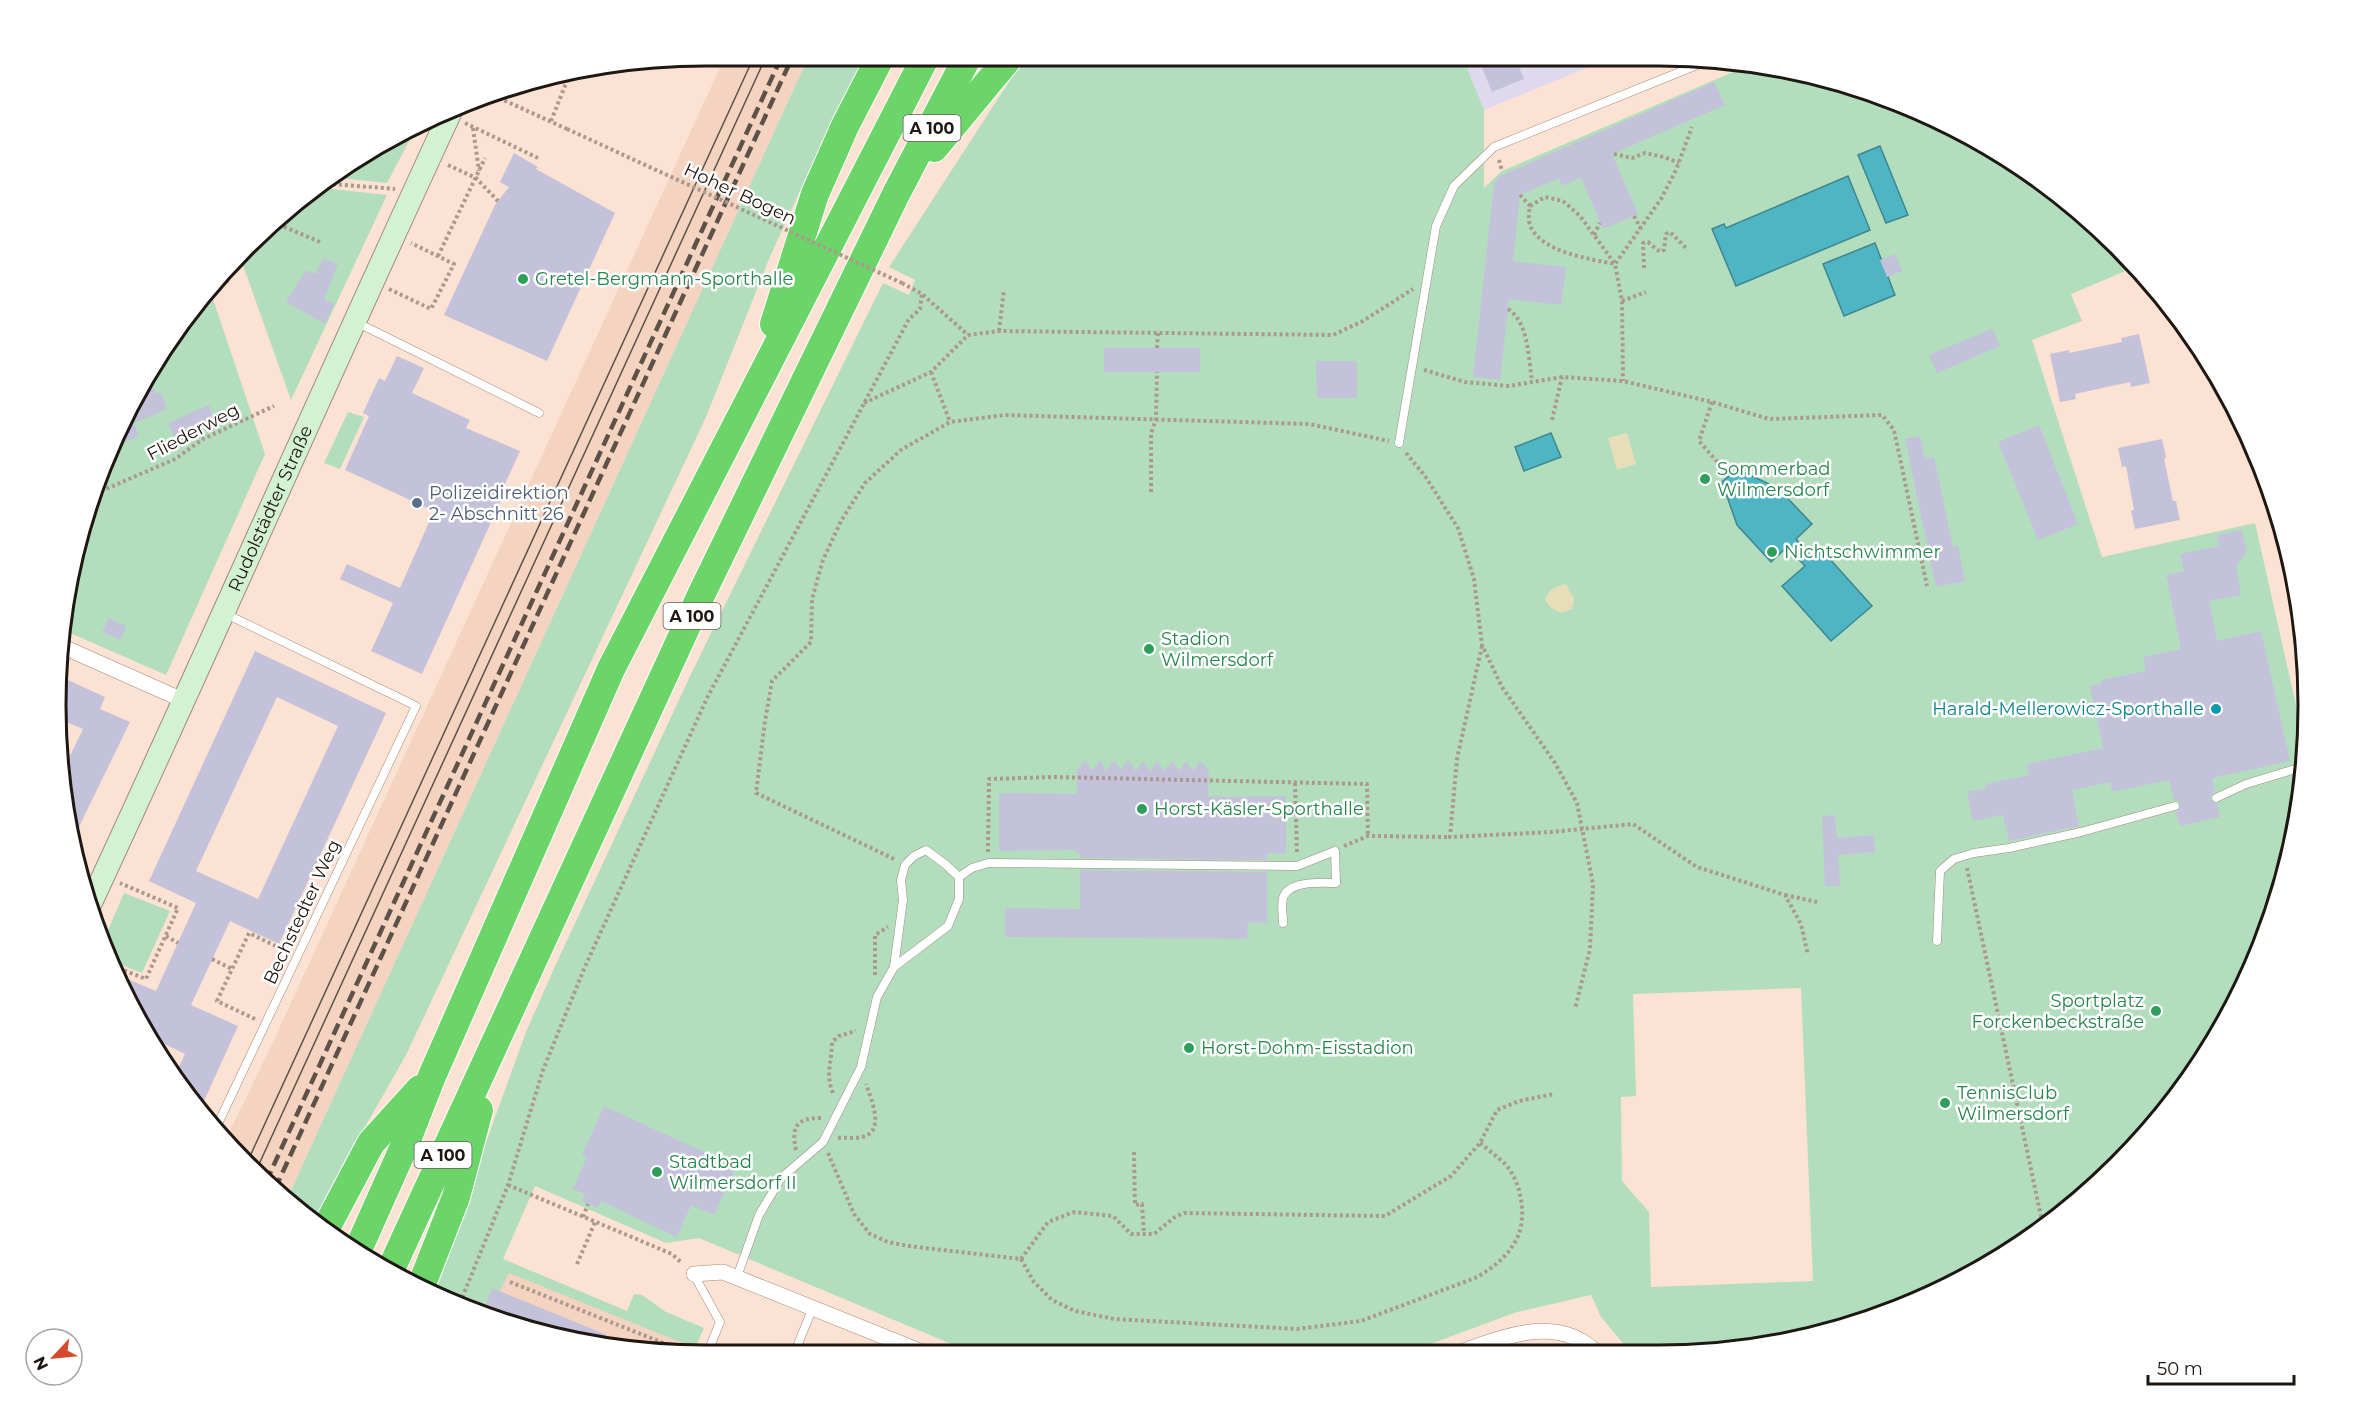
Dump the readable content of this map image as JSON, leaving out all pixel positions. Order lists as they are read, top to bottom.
{
  "streets": {
    "highway": ["A 100"],
    "street": ["Rudolstädter Straße"],
    "lane": ["Bechstedter Weg"],
    "path": ["Hoher Bogen", "Fliederweg"]
  },
  "crossings": [
    ["Rudolstädter Straße", "Bechstedter Weg"]
  ],
  "places": [
    "Gretel-Bergmann-Sporthalle",
    "Sommerbad Wilmersdorf",
    "Polizeidirektion 2- Abschnitt 26",
    "Nichtschwimmer",
    "Stadion Wilmersdorf",
    "Harald-Mellerowicz-Sporthalle",
    "Horst-Käsler-Sporthalle",
    "Sportplatz Forckenbeckstraße",
    "Horst-Dohm-Eisstadion",
    "TennisClub Wilmersdorf",
    "Stadtbad Wilmersdorf II"
  ],
  "scale_bar": "50 m",
  "north": "bottom left"
}
